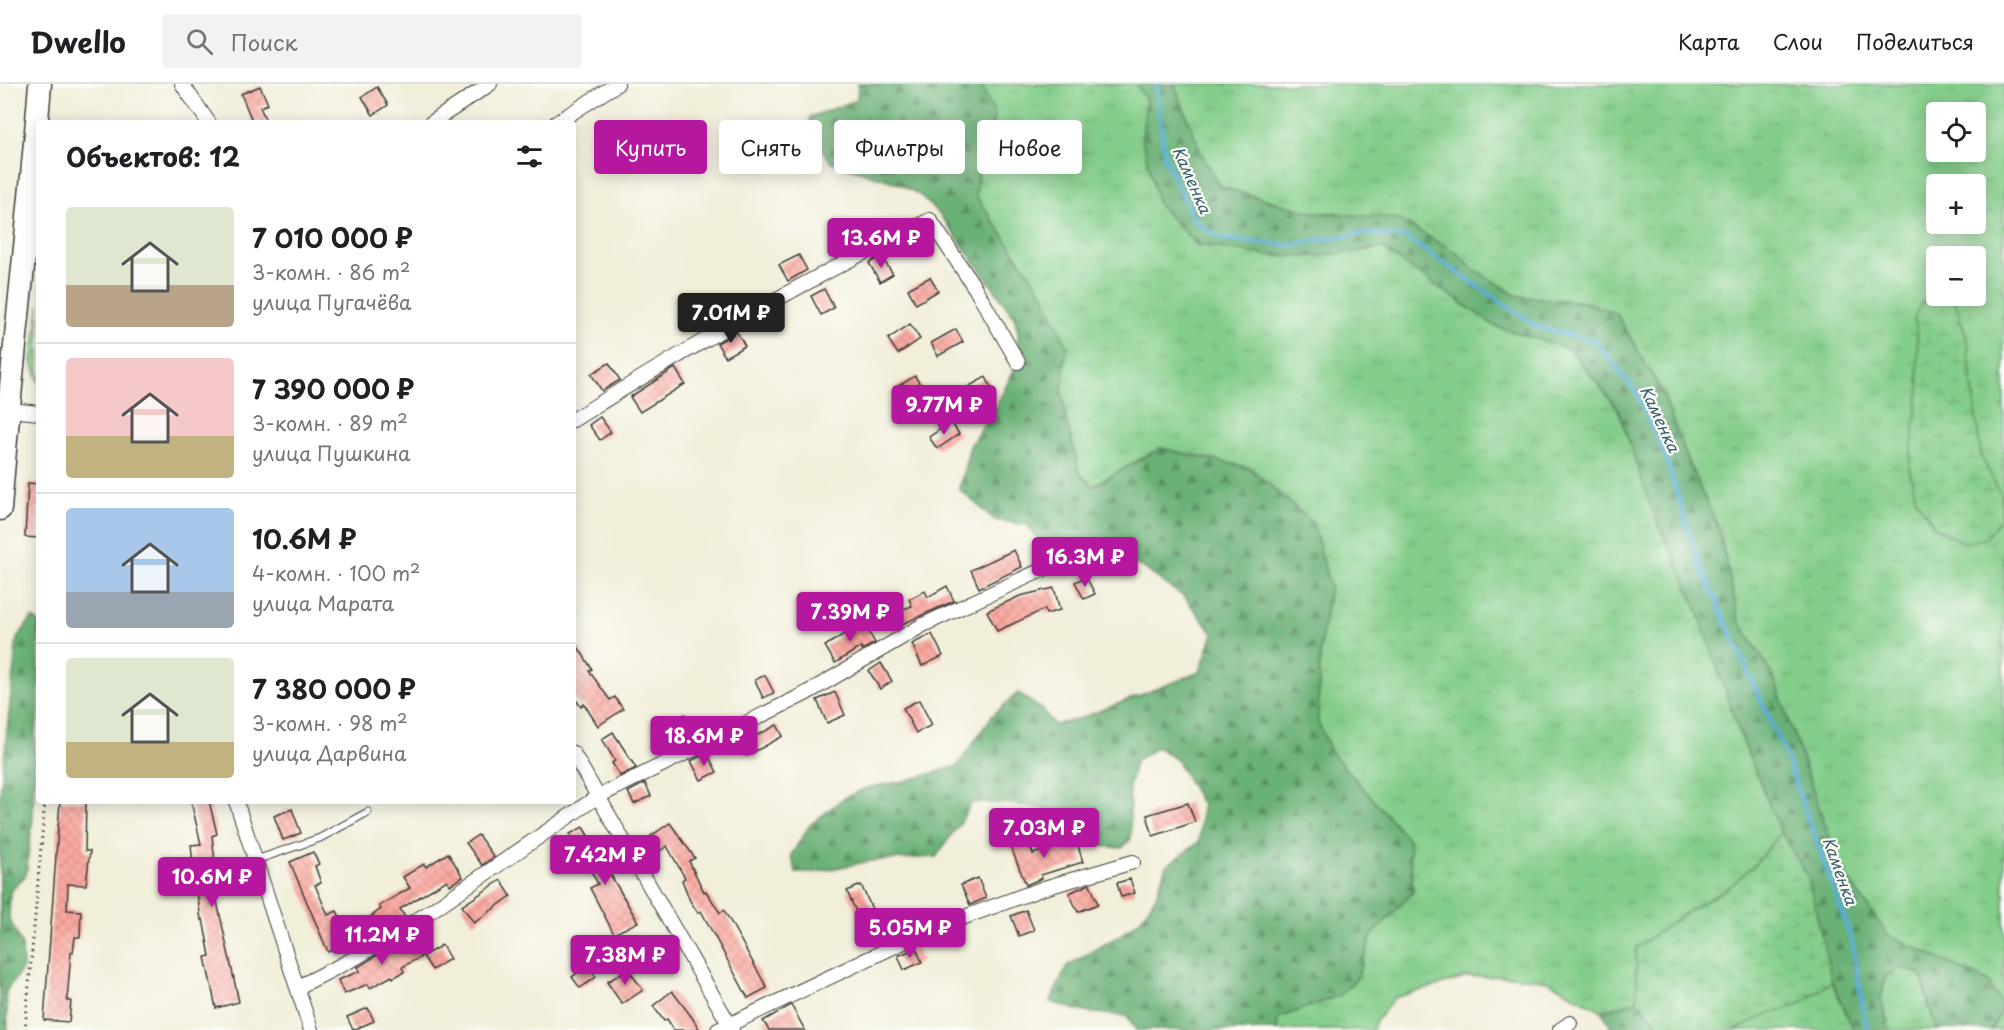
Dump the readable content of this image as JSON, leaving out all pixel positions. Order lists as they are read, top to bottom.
{
  "water": ["Каменка"],
  "page": {
    "header": "Dwello",
    "search": "Поиск",
    "nav": ["Карта", "Слои", "Поделиться"],
    "map_buttons": ["+", "−"],
    "chip": [
      "Купить",
      "Снять",
      "Фильтры",
      "Новое"
    ],
    "heading": "Объектов: 12",
    "list": [
      {
        "name": "7 010 000 ₽",
        "note": "3-комн. · 86 m² · улица Пугачёва"
      },
      {
        "name": "7 390 000 ₽",
        "note": "3-комн. · 89 m² · улица Пушкина"
      },
      {
        "name": "10.6M ₽",
        "note": "4-комн. · 100 m² · улица Марата"
      },
      {
        "name": "7 380 000 ₽",
        "note": "3-комн. · 98 m² · улица Дарвина"
      }
    ],
    "price": [
      "13.6M ₽",
      "7.01M ₽",
      "9.77M ₽",
      "16.3M ₽",
      "7.39M ₽",
      "18.6M ₽",
      "7.03M ₽",
      "7.42M ₽",
      "10.6M ₽",
      "5.05M ₽",
      "11.2M ₽",
      "7.38M ₽"
    ]
  }
}
